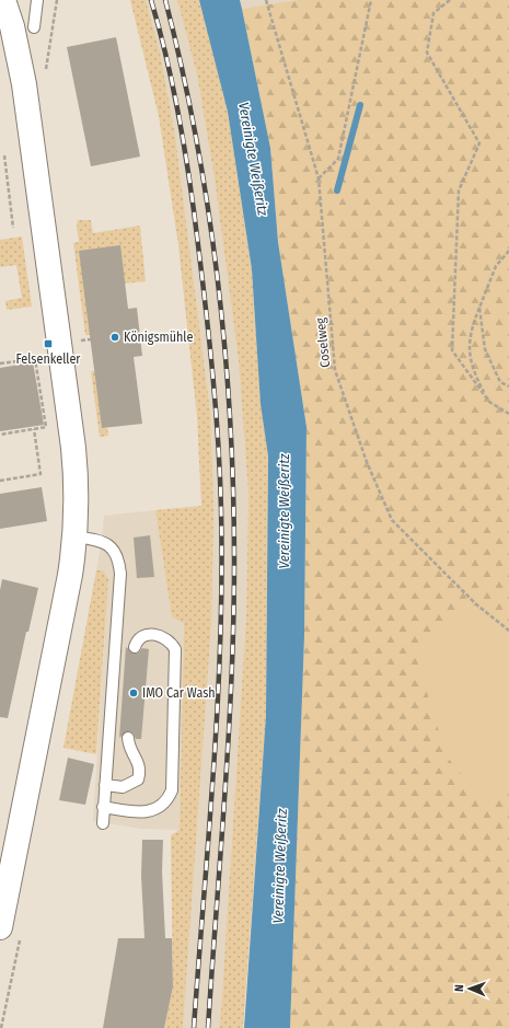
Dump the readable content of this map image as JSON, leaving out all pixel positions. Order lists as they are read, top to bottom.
{
  "streets": {
    "path": ["Coselweg"]
  },
  "water": ["Vereinigte Weißeritz"],
  "places": {
    "other": ["Königsmühle", "IMO Car Wash"],
    "transit": ["Felsenkeller"]
  },
  "north": "left"
}
